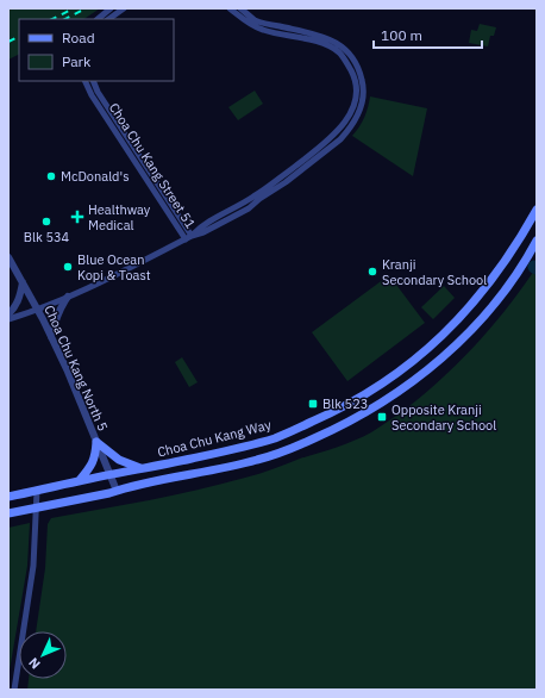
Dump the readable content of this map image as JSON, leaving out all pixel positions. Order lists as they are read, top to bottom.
{
  "streets": {
    "main road": ["Choa Chu Kang Way"],
    "street": ["Choa Chu Kang Street 51", "Choa Chu Kang North 5"]
  },
  "crossings": [
    ["Choa Chu Kang Street 51", "Choa Chu Kang North 5"],
    ["Choa Chu Kang North 5", "Choa Chu Kang Way"]
  ],
  "places": {
    "other": [
      "McDonald's",
      "Blk 534",
      "Blue Ocean Kopi & Toast",
      "Kranji Secondary School"
    ],
    "health": ["Healthway Medical"],
    "transit": ["Blk 523", "Opposite Kranji Secondary School"]
  },
  "legend": ["Road", "Park"],
  "scale_bar": "100 m",
  "north": "bottom left"
}
